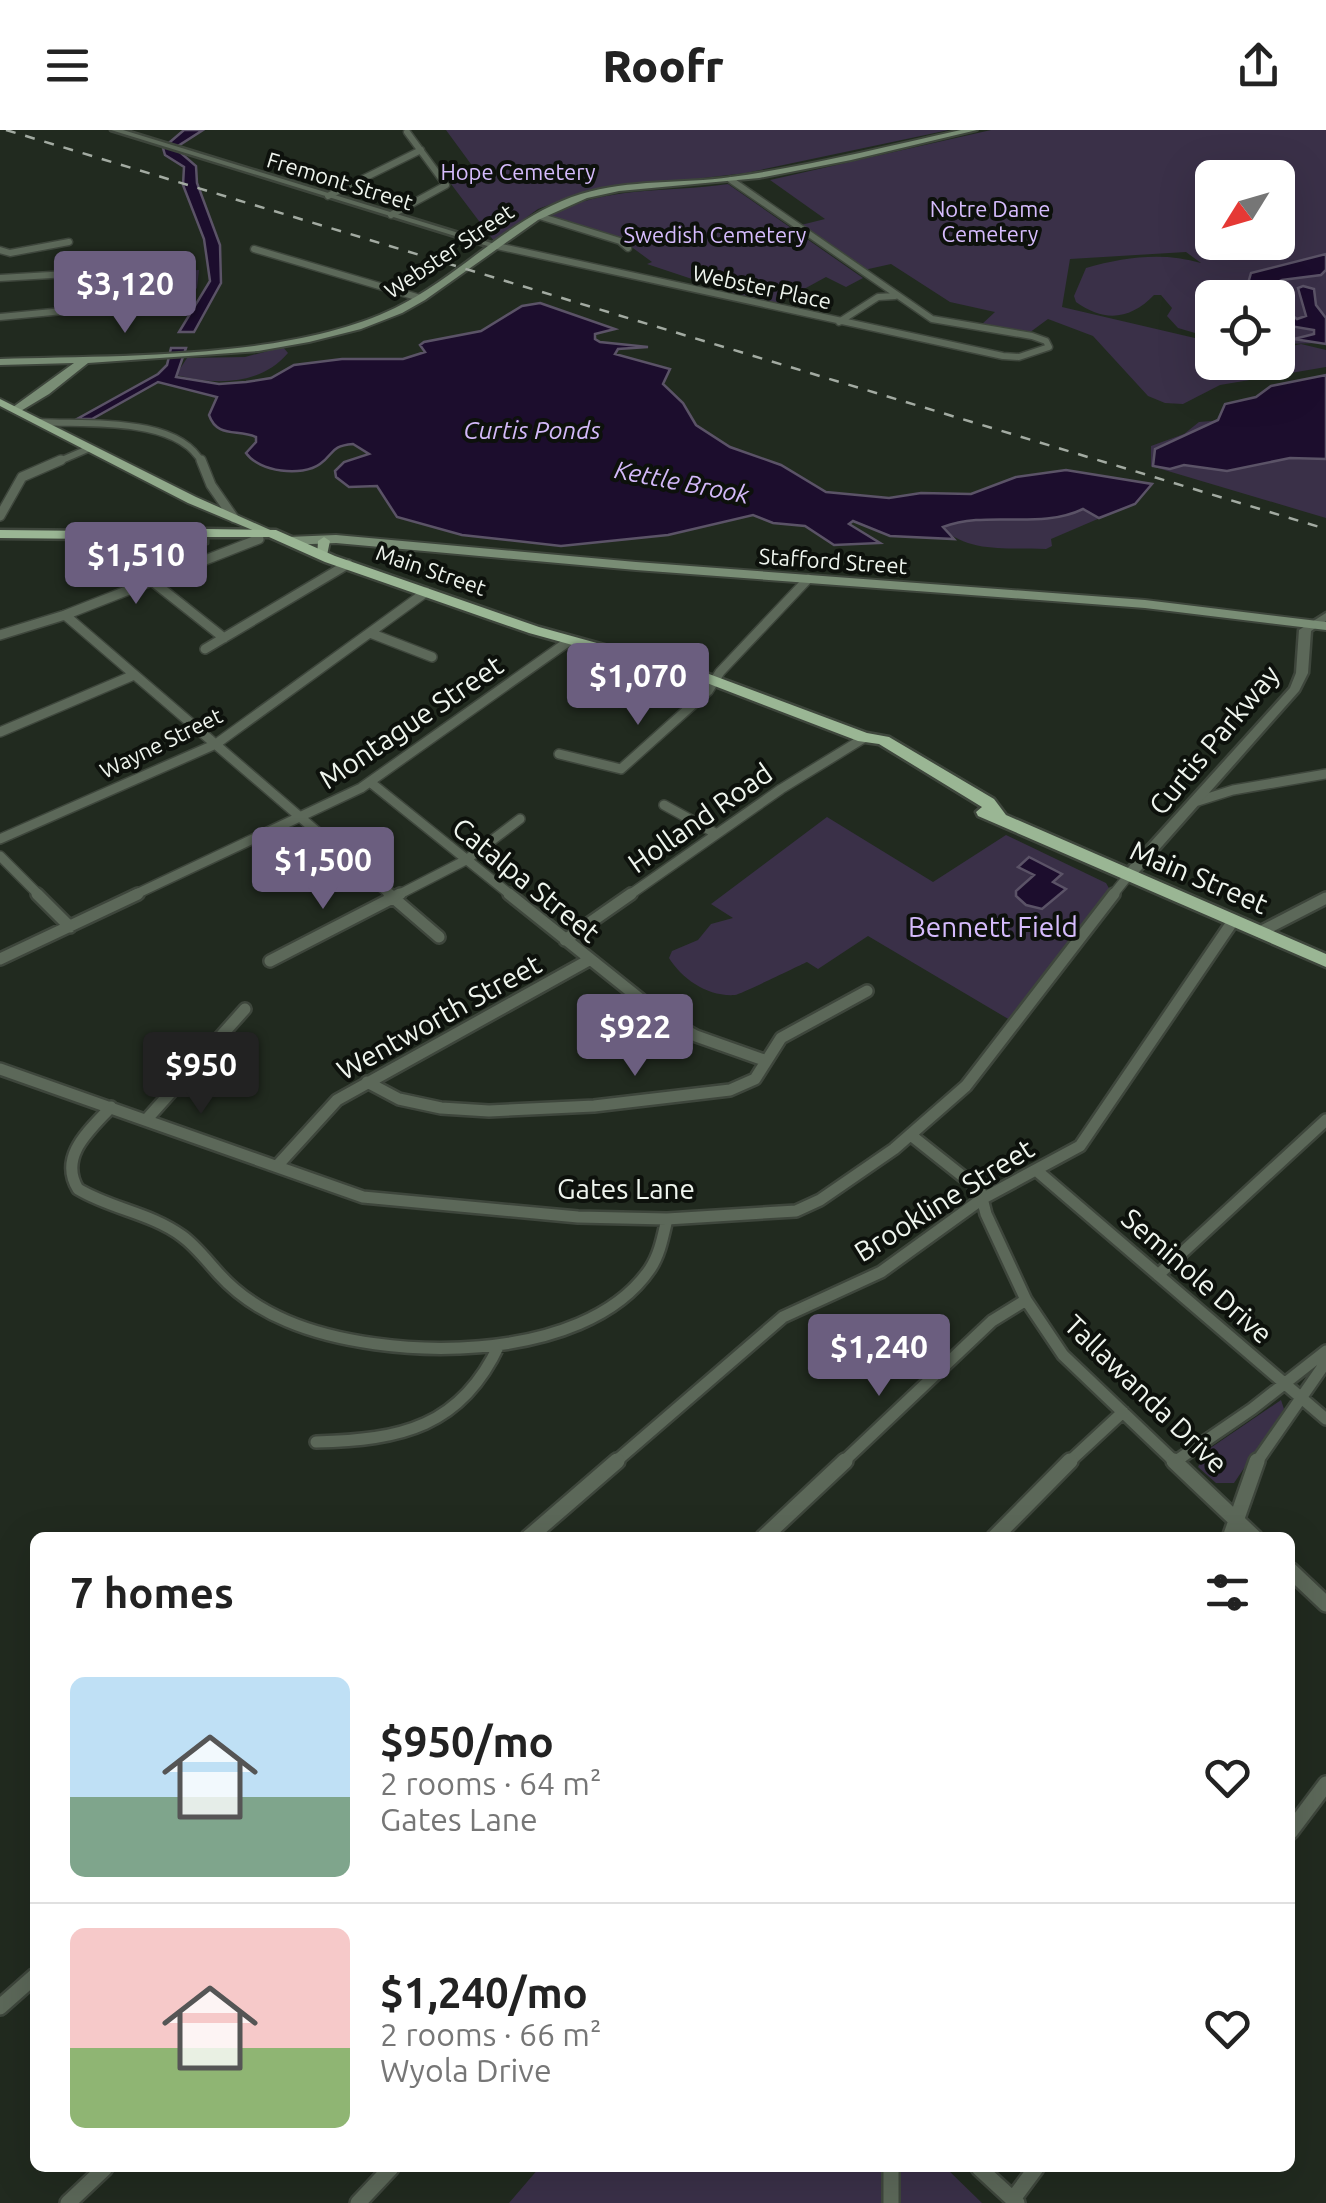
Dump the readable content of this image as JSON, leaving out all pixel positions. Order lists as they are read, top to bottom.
{
  "streets": {
    "highway": ["Main Street"],
    "main road": ["Webster Street", "Stafford Street"],
    "street": [
      "Fremont Street",
      "Webster Place",
      "Montague Street",
      "Curtis Parkway",
      "Wayne Street",
      "Holland Road",
      "Catalpa Street",
      "Wentworth Street",
      "Gates Lane",
      "Brookline Street",
      "Seminole Drive",
      "Tallawanda Drive"
    ]
  },
  "crossings": [
    ["Fremont Street", "Webster Street"],
    ["Fremont Street", "Webster Place"],
    ["Webster Street", "Webster Place"],
    ["Stafford Street", "Main Street"],
    ["Stafford Street", "Curtis Parkway"],
    ["Main Street", "Montague Street"],
    ["Main Street", "Curtis Parkway"],
    ["Main Street", "Wayne Street"],
    ["Main Street", "Holland Road"],
    ["Main Street", "Gates Lane"],
    ["Main Street", "Brookline Street"],
    ["Montague Street", "Catalpa Street"],
    ["Curtis Parkway", "Gates Lane"],
    ["Holland Road", "Catalpa Street"],
    ["Catalpa Street", "Wentworth Street"],
    ["Wentworth Street", "Gates Lane"],
    ["Gates Lane", "Tallawanda Drive"],
    ["Brookline Street", "Seminole Drive"],
    ["Brookline Street", "Tallawanda Drive"]
  ],
  "water": ["Curtis Ponds", "Kettle Brook"],
  "parks": [
    "Hope Cemetery",
    "Notre Dame Cemetery",
    "Swedish Cemetery",
    "Bennett Field"
  ],
  "north": "bottom left",
  "page": {
    "header": "Roofr",
    "price": [
      "$3,120",
      "$1,510",
      "$1,070",
      "$1,500",
      "$922",
      "$950",
      "$1,240"
    ],
    "heading": "7 homes",
    "list": [
      {
        "name": "$950/mo",
        "note": "2 rooms · 64 m² · Gates Lane"
      },
      {
        "name": "$1,240/mo",
        "note": "2 rooms · 66 m² · Wyola Drive"
      }
    ]
  }
}
